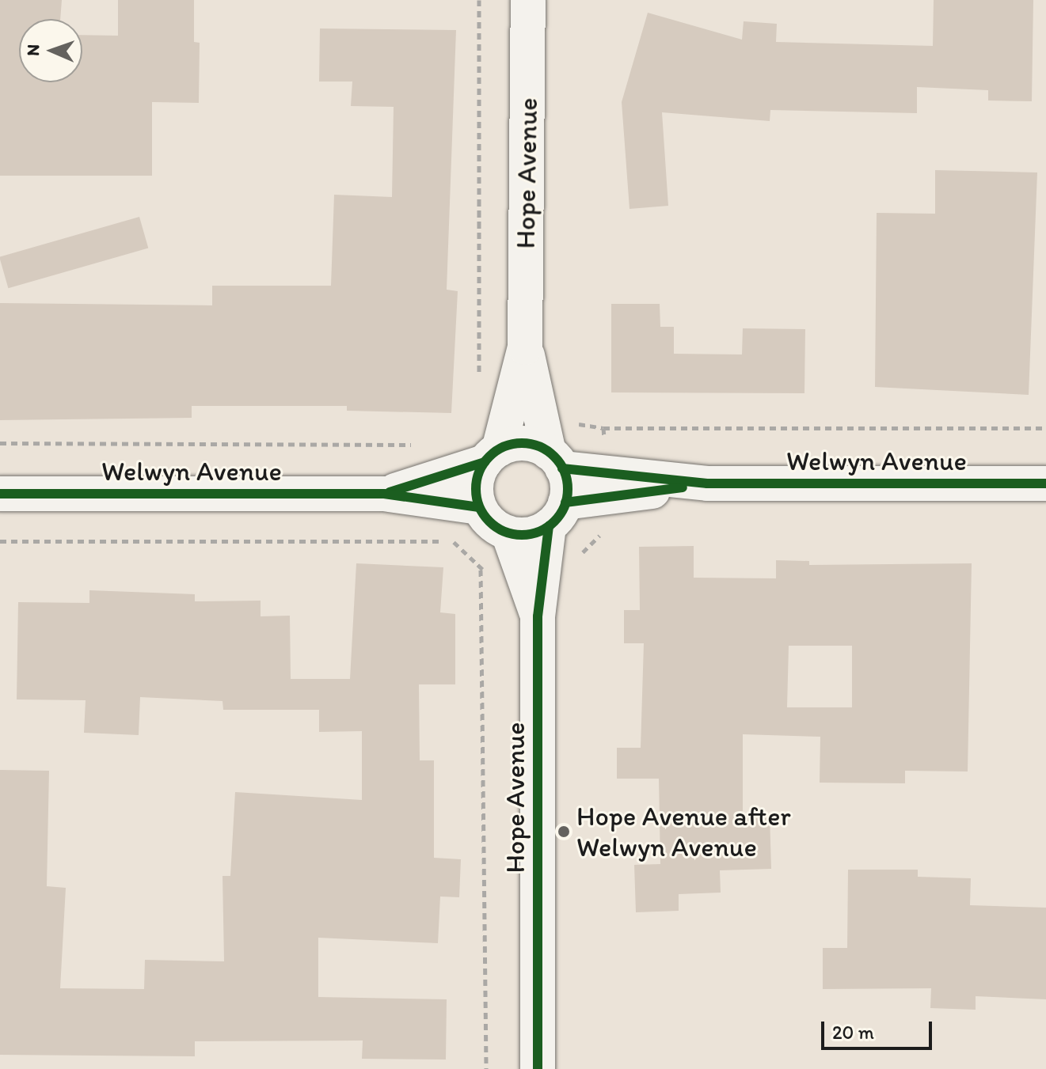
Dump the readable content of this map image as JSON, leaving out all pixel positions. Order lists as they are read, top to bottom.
{
  "streets": {
    "street": ["Hope Avenue", "Welwyn Avenue"]
  },
  "crossings": [
    ["Hope Avenue", "Welwyn Avenue"]
  ],
  "places": ["Hope Avenue after Welwyn Avenue"],
  "scale_bar": "20 m",
  "north": "left"
}
